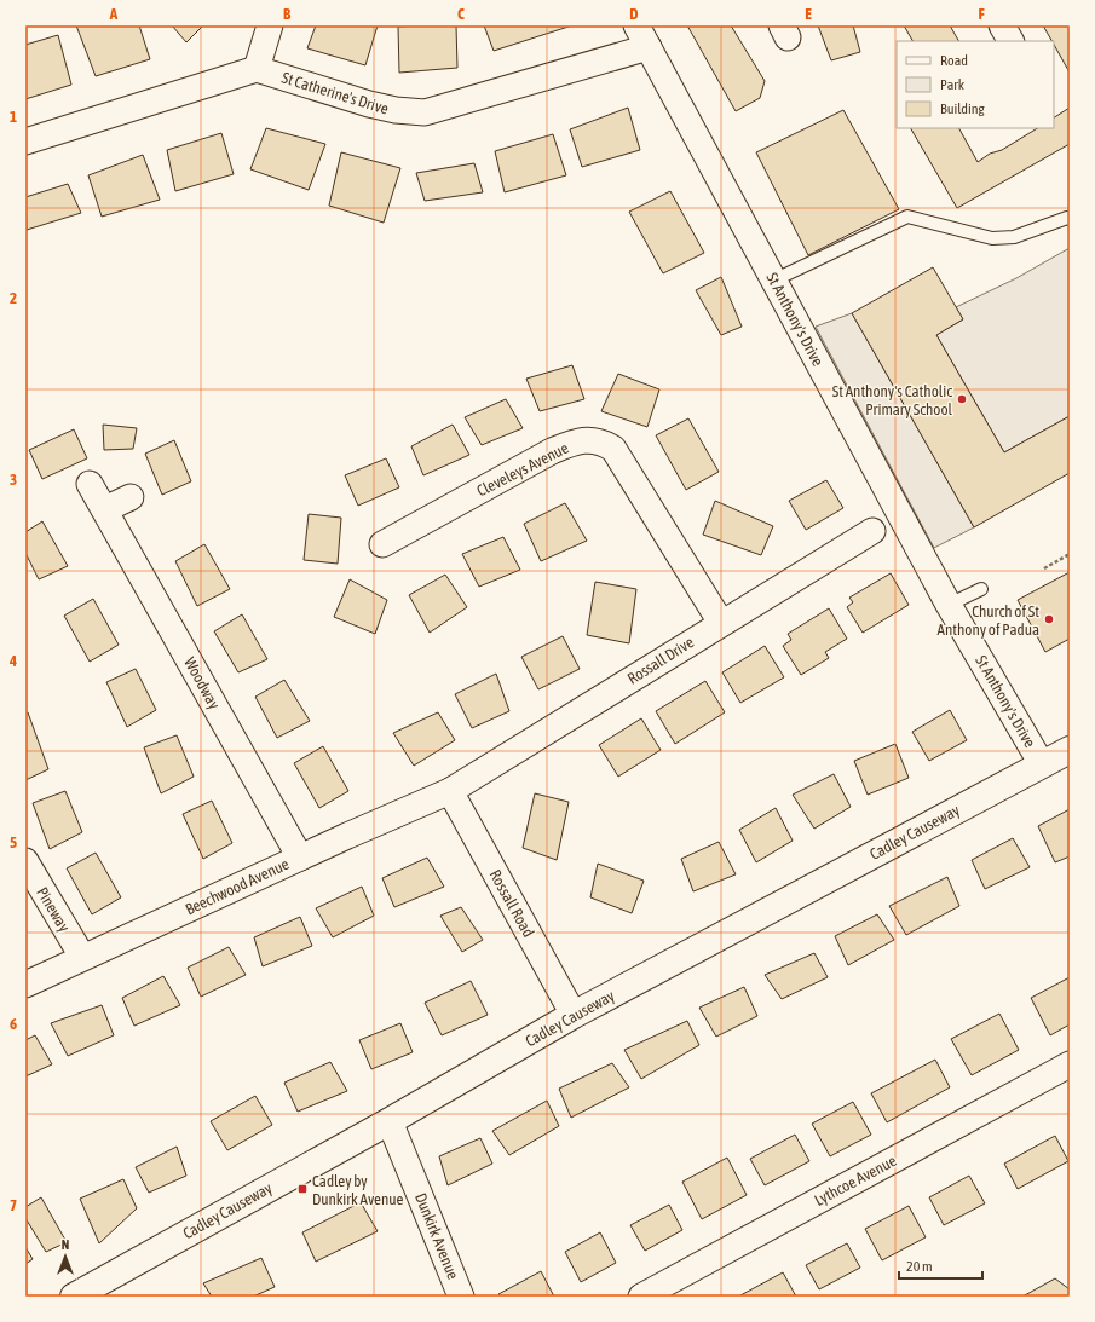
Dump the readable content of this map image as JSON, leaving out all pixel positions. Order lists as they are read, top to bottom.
{
  "streets": {
    "street": [
      "St Catherine's Drive",
      "St Anthony's Drive",
      "Cleveleys Avenue",
      "Rossall Drive",
      "Woodway",
      "Cadley Causeway",
      "Beechwood Avenue",
      "Rossall Road",
      "Pineway",
      "Lythcoe Avenue",
      "Dunkirk Avenue"
    ]
  },
  "crossings": [
    ["St Catherine's Drive", "St Anthony's Drive"],
    ["St Anthony's Drive", "Cadley Causeway"],
    ["Cleveleys Avenue", "Rossall Drive"],
    ["Rossall Drive", "Beechwood Avenue"],
    ["Rossall Drive", "Rossall Road"],
    ["Woodway", "Beechwood Avenue"],
    ["Cadley Causeway", "Rossall Road"],
    ["Cadley Causeway", "Dunkirk Avenue"],
    ["Beechwood Avenue", "Rossall Road"],
    ["Beechwood Avenue", "Pineway"]
  ],
  "places": {
    "other": ["St Anthony's Catholic Primary School", "Church of St Anthony of Padua"],
    "transit": ["Cadley by Dunkirk Avenue"]
  },
  "legend": ["Road", "Park", "Building"],
  "scale_bar": "20 m",
  "north": "top",
  "grid": {
    "columns": [
      "A",
      "B",
      "C",
      "D",
      "E",
      "F"
    ],
    "rows": [
      "1",
      "2",
      "3",
      "4",
      "5",
      "6",
      "7"
    ]
  }
}
